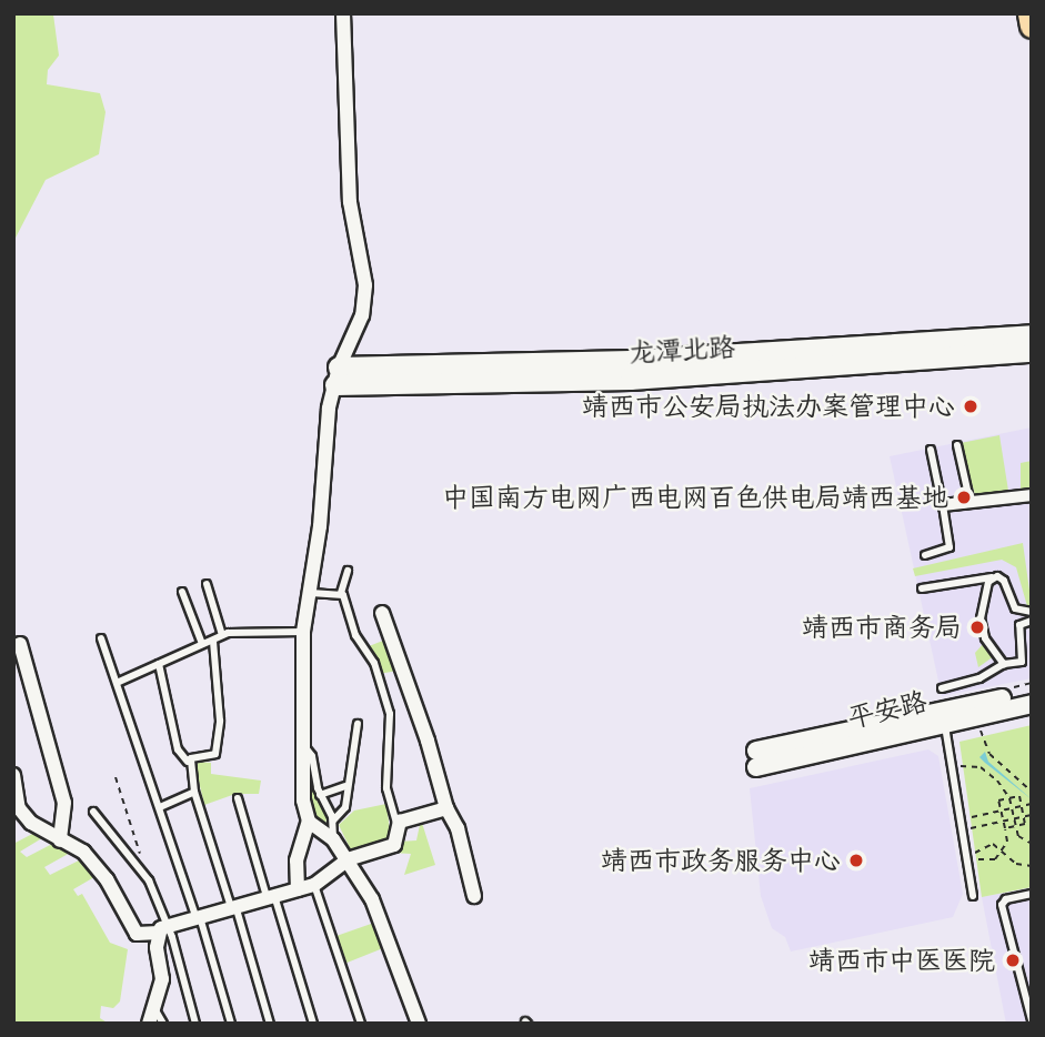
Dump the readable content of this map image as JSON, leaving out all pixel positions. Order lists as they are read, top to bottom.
{
  "streets": {
    "main road": ["龙潭北路"],
    "street": ["平安路"]
  },
  "places": [
    "靖西市公安局执法办案管理中心",
    "中国南方电网广西电网百色供电局靖西基地",
    "靖西市商务局",
    "靖西市政务服务中心",
    "靖西市中医医院"
  ]
}
